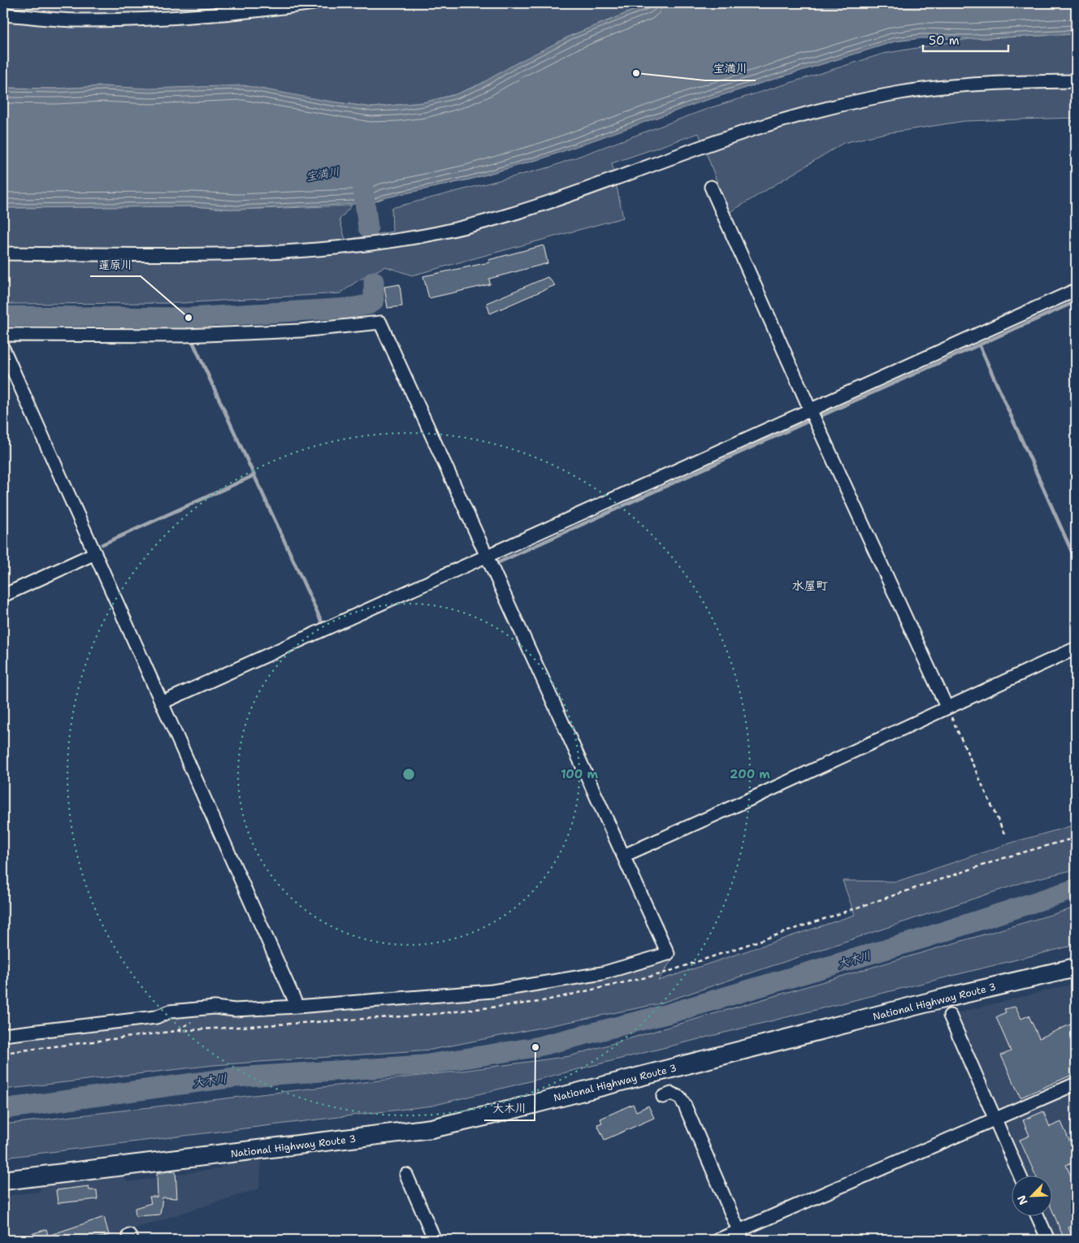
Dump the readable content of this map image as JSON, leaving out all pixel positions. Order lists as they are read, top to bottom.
{
  "streets": {
    "highway": ["National Highway Route 3"]
  },
  "districts": ["水屋町"],
  "water": ["宝満川", "大木川"],
  "places": ["宝満川", "蓮原川", "大木川"],
  "scale_bar": "50 m",
  "north": "bottom left",
  "rings": ["100 m", "200 m"]
}
